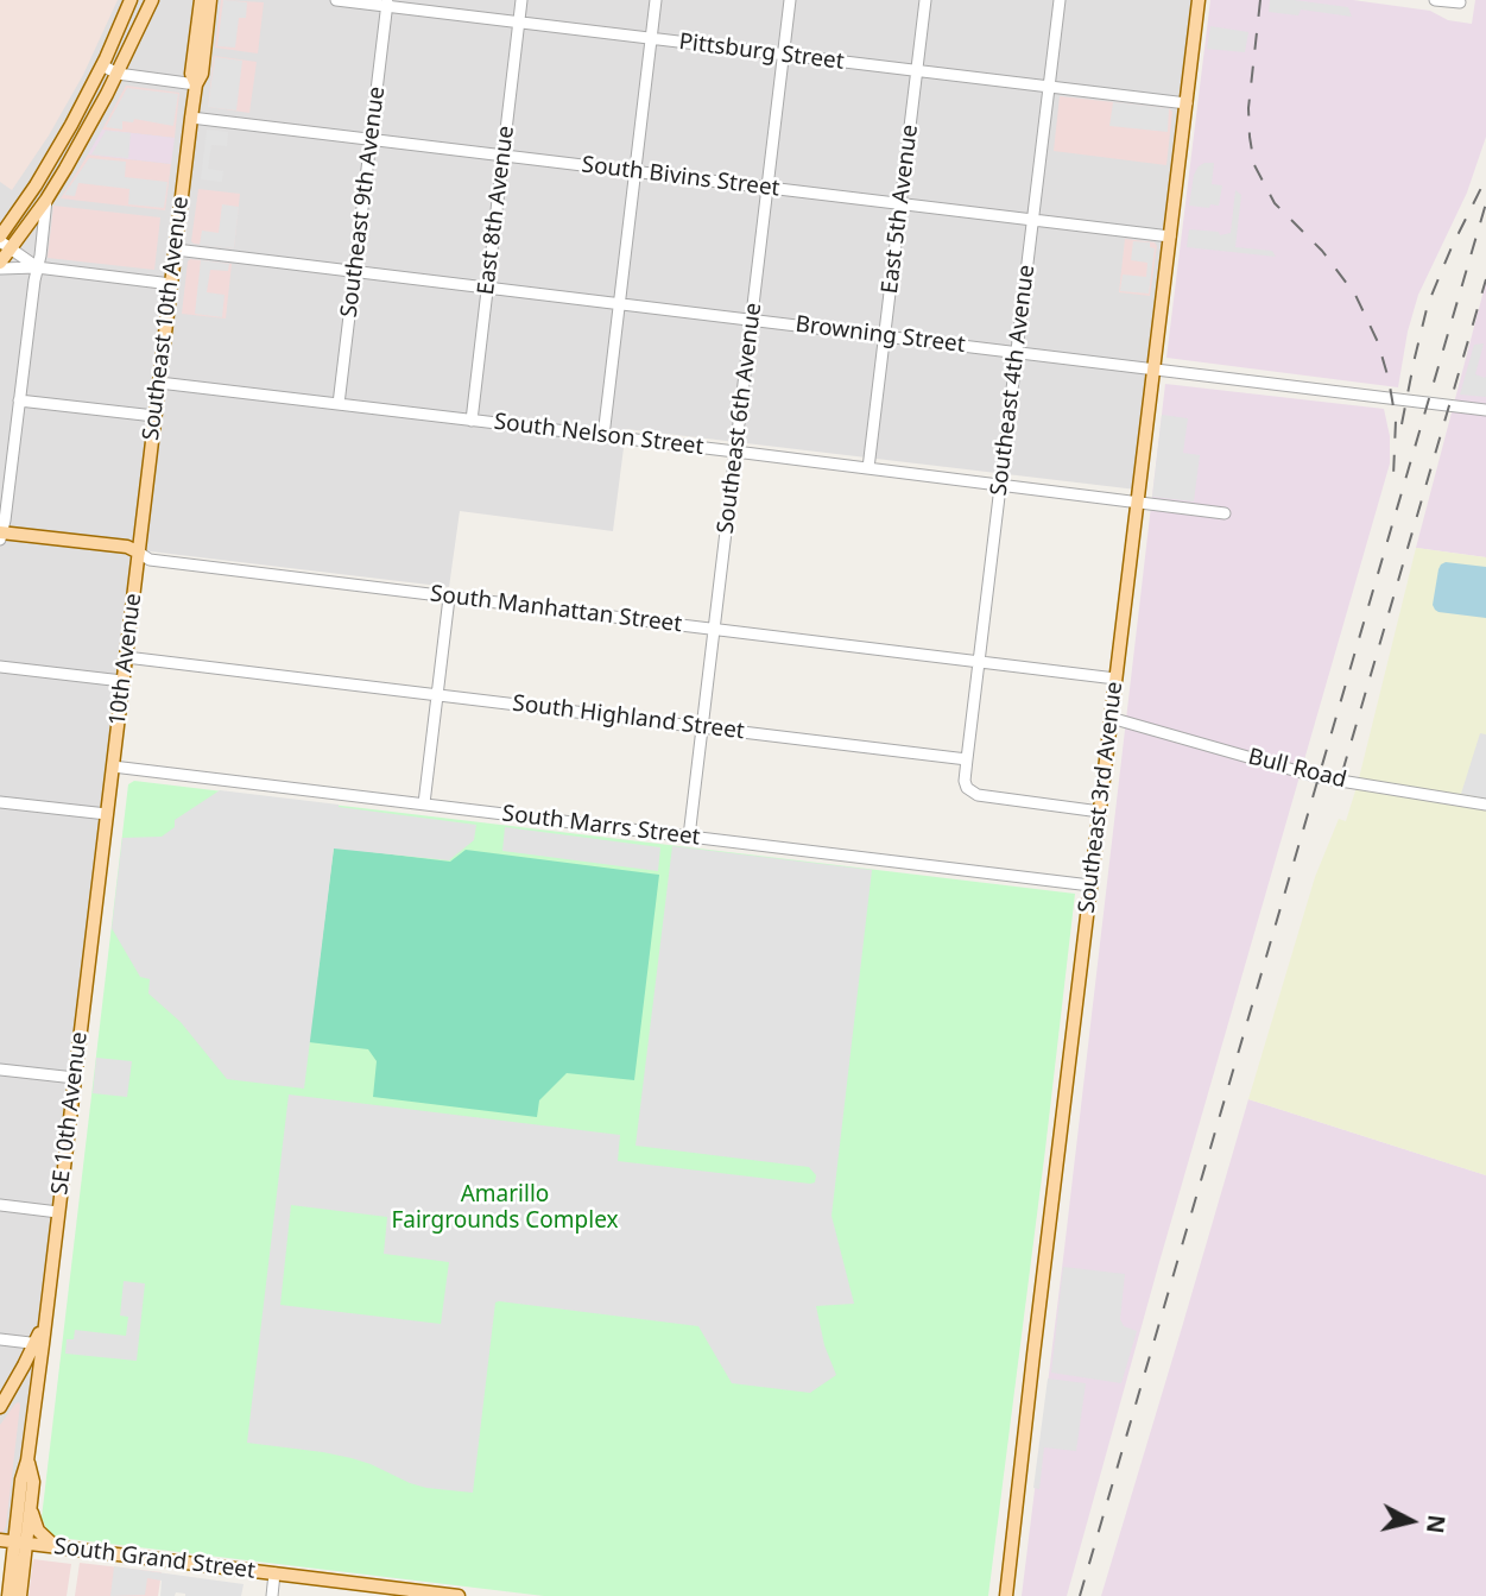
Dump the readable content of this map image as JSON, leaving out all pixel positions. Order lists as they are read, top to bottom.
{
  "streets": {
    "main road": [
      "Southeast 10th Avenue",
      "South Manhattan Street",
      "10th Avenue",
      "Southeast 3rd Avenue",
      "SE 10th Avenue",
      "South Grand Street"
    ],
    "street": [
      "Pittsburg Street",
      "South Bivins Street",
      "Southeast 9th Avenue",
      "East 5th Avenue",
      "East 8th Avenue",
      "Browning Street",
      "Southeast 4th Avenue",
      "Southeast 6th Avenue",
      "South Nelson Street",
      "South Highland Street",
      "Bull Road",
      "South Marrs Street"
    ]
  },
  "crossings": [
    ["Pittsburg Street", "Southeast 9th Avenue"],
    ["Pittsburg Street", "East 5th Avenue"],
    ["Pittsburg Street", "East 8th Avenue"],
    ["Pittsburg Street", "Southeast 4th Avenue"],
    ["Pittsburg Street", "Southeast 6th Avenue"],
    ["Pittsburg Street", "Southeast 3rd Avenue"],
    ["South Bivins Street", "Southeast 9th Avenue"],
    ["South Bivins Street", "East 5th Avenue"],
    ["South Bivins Street", "East 8th Avenue"],
    ["South Bivins Street", "Southeast 10th Avenue"],
    ["South Bivins Street", "Southeast 4th Avenue"],
    ["South Bivins Street", "Southeast 6th Avenue"],
    ["South Bivins Street", "Southeast 3rd Avenue"],
    ["Southeast 9th Avenue", "Browning Street"],
    ["Southeast 9th Avenue", "South Nelson Street"],
    ["East 5th Avenue", "Browning Street"],
    ["East 5th Avenue", "South Nelson Street"],
    ["East 8th Avenue", "Browning Street"],
    ["East 8th Avenue", "South Nelson Street"],
    ["Southeast 10th Avenue", "Browning Street"],
    ["Southeast 10th Avenue", "South Nelson Street"],
    ["Southeast 10th Avenue", "South Manhattan Street"],
    ["Southeast 10th Avenue", "10th Avenue"],
    ["Browning Street", "Southeast 4th Avenue"],
    ["Browning Street", "Southeast 6th Avenue"],
    ["Browning Street", "Southeast 3rd Avenue"],
    ["Southeast 4th Avenue", "South Nelson Street"],
    ["Southeast 4th Avenue", "South Manhattan Street"],
    ["Southeast 4th Avenue", "South Highland Street"],
    ["Southeast 6th Avenue", "South Nelson Street"],
    ["Southeast 6th Avenue", "South Manhattan Street"],
    ["Southeast 6th Avenue", "South Highland Street"],
    ["Southeast 6th Avenue", "South Marrs Street"],
    ["South Nelson Street", "Southeast 3rd Avenue"],
    ["South Manhattan Street", "10th Avenue"],
    ["South Manhattan Street", "Southeast 3rd Avenue"],
    ["10th Avenue", "South Highland Street"],
    ["10th Avenue", "South Marrs Street"],
    ["10th Avenue", "SE 10th Avenue"],
    ["Bull Road", "Southeast 3rd Avenue"],
    ["Southeast 3rd Avenue", "South Marrs Street"],
    ["South Marrs Street", "SE 10th Avenue"]
  ],
  "parks": ["Amarillo Fairgrounds Complex"],
  "north": "right"
}
